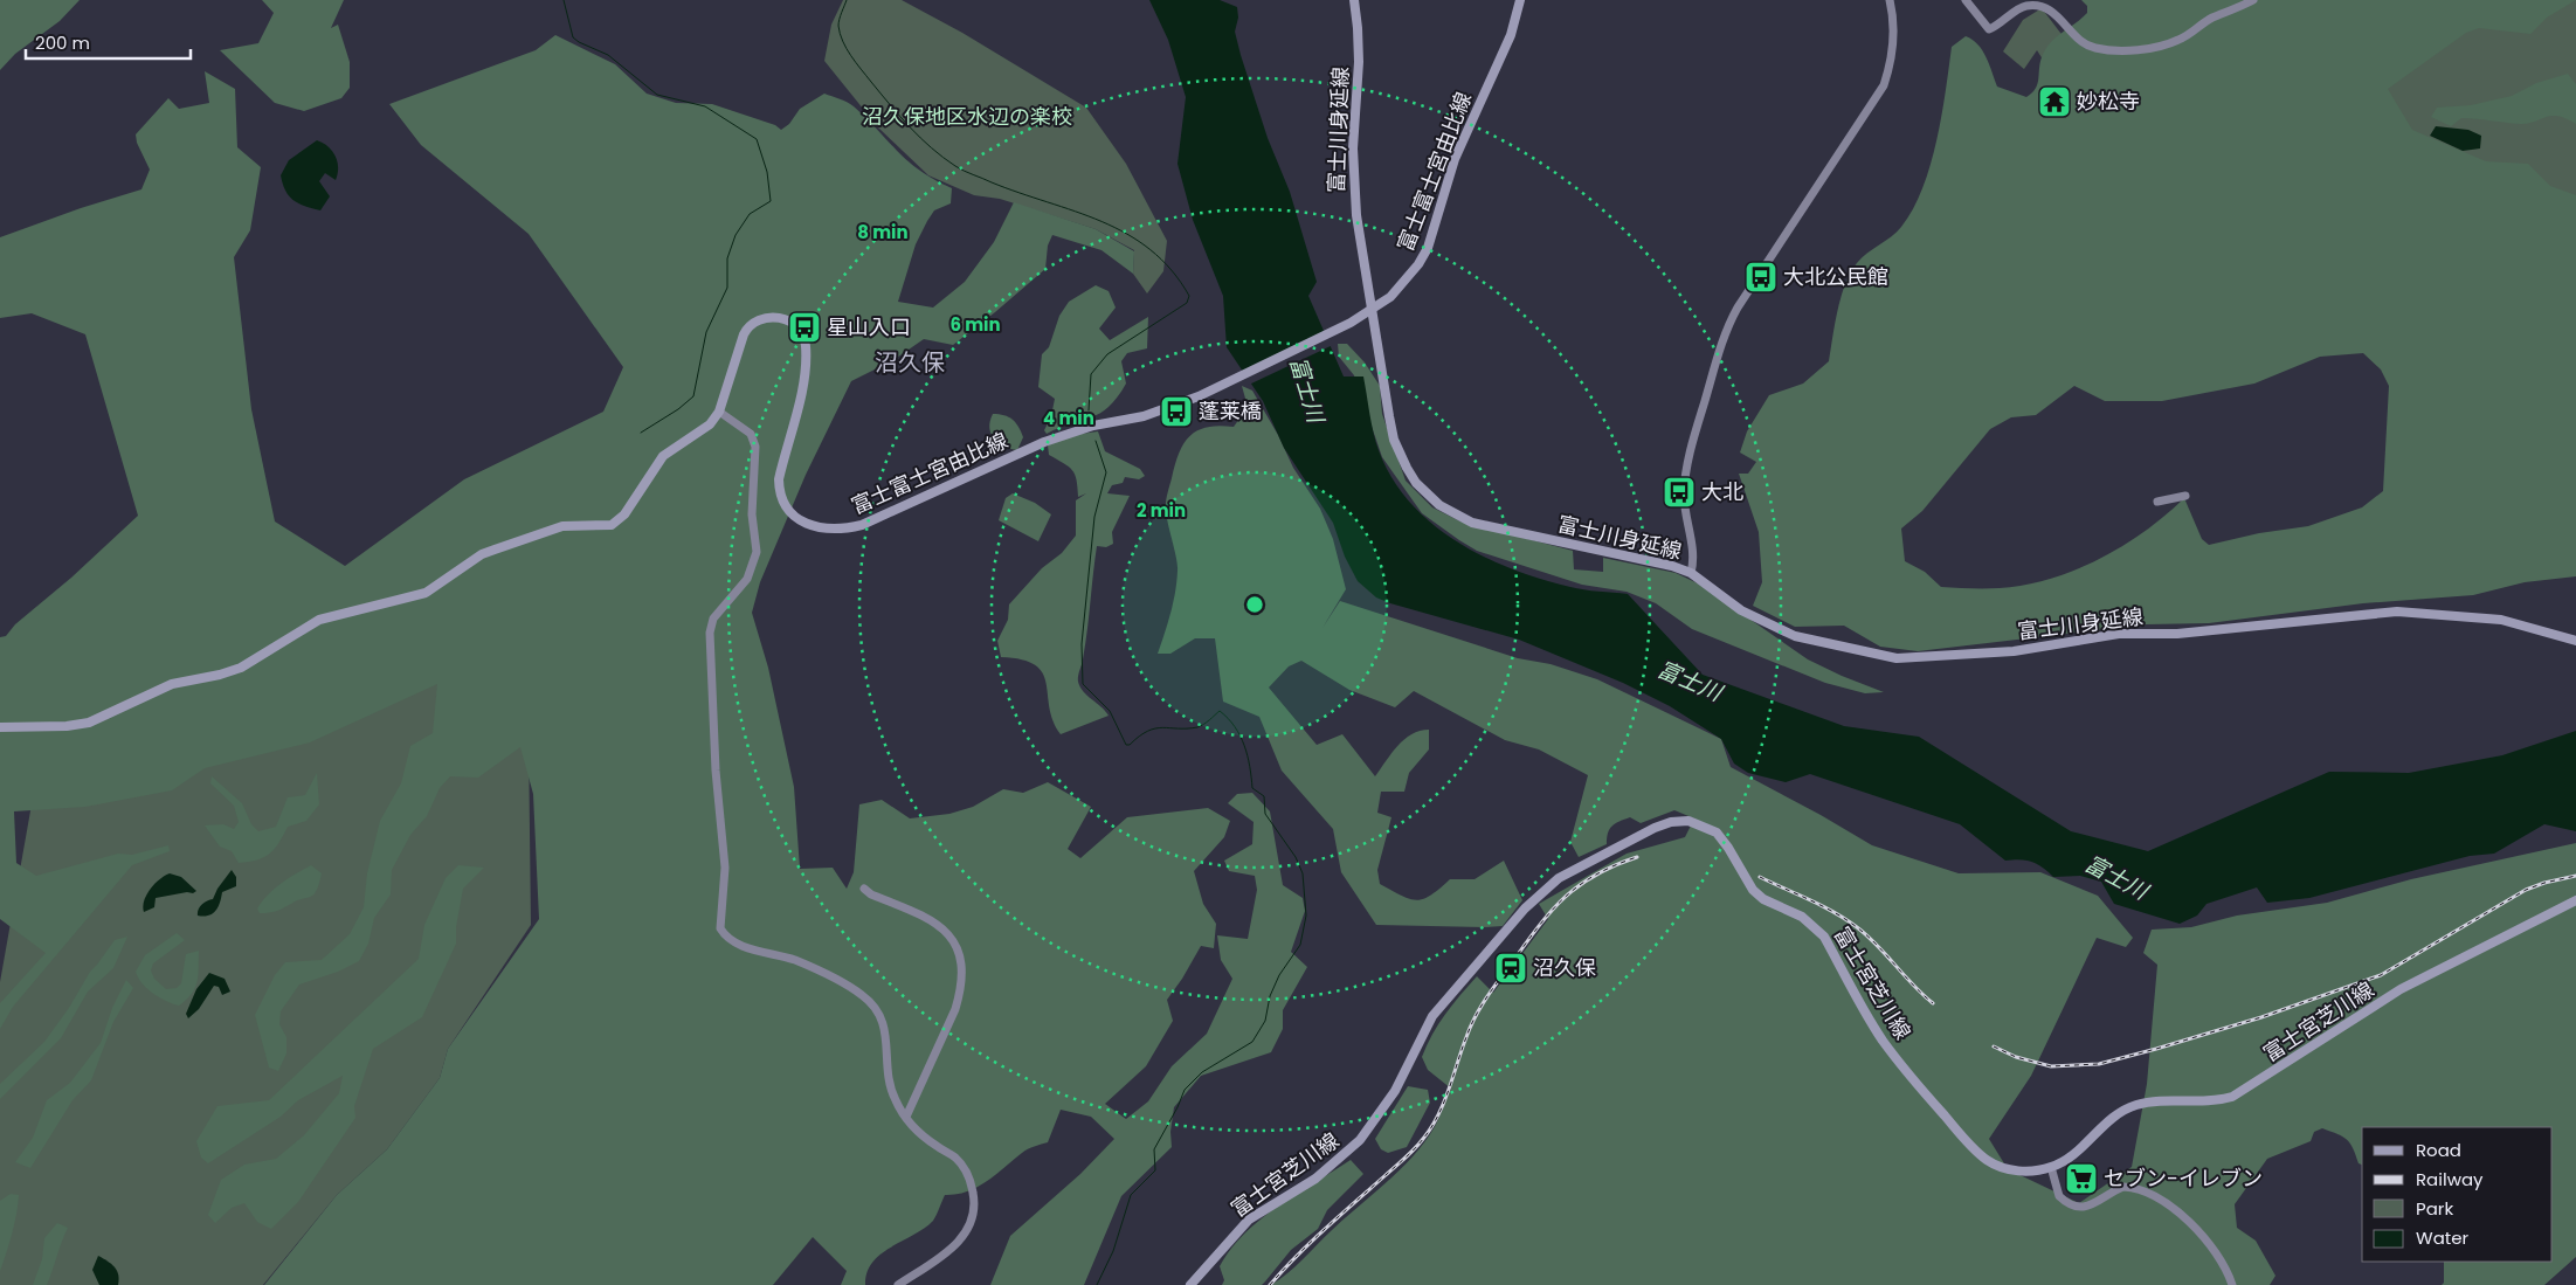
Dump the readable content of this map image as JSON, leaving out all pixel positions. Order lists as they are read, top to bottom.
{
  "streets": {
    "main road": ["富士川身延線", "富士富士宮由比線", "富士宮芝川線"]
  },
  "crossings": [
    ["富士川身延線", "富士富士宮由比線"]
  ],
  "districts": ["沼久保"],
  "water": ["富士川"],
  "parks": ["沼久保地区水辺の楽校"],
  "places": {
    "temple": ["妙松寺"],
    "bus stop": [
      "大北公民館",
      "星山入口",
      "蓬莱橋",
      "大北"
    ],
    "station": ["沼久保"],
    "supermarket": ["セブン-イレブン"]
  },
  "legend": [
    "Road",
    "Railway",
    "Park",
    "Water"
  ],
  "scale_bar": "200 m",
  "rings": [
    "8 min",
    "6 min",
    "4 min",
    "2 min"
  ]
}
